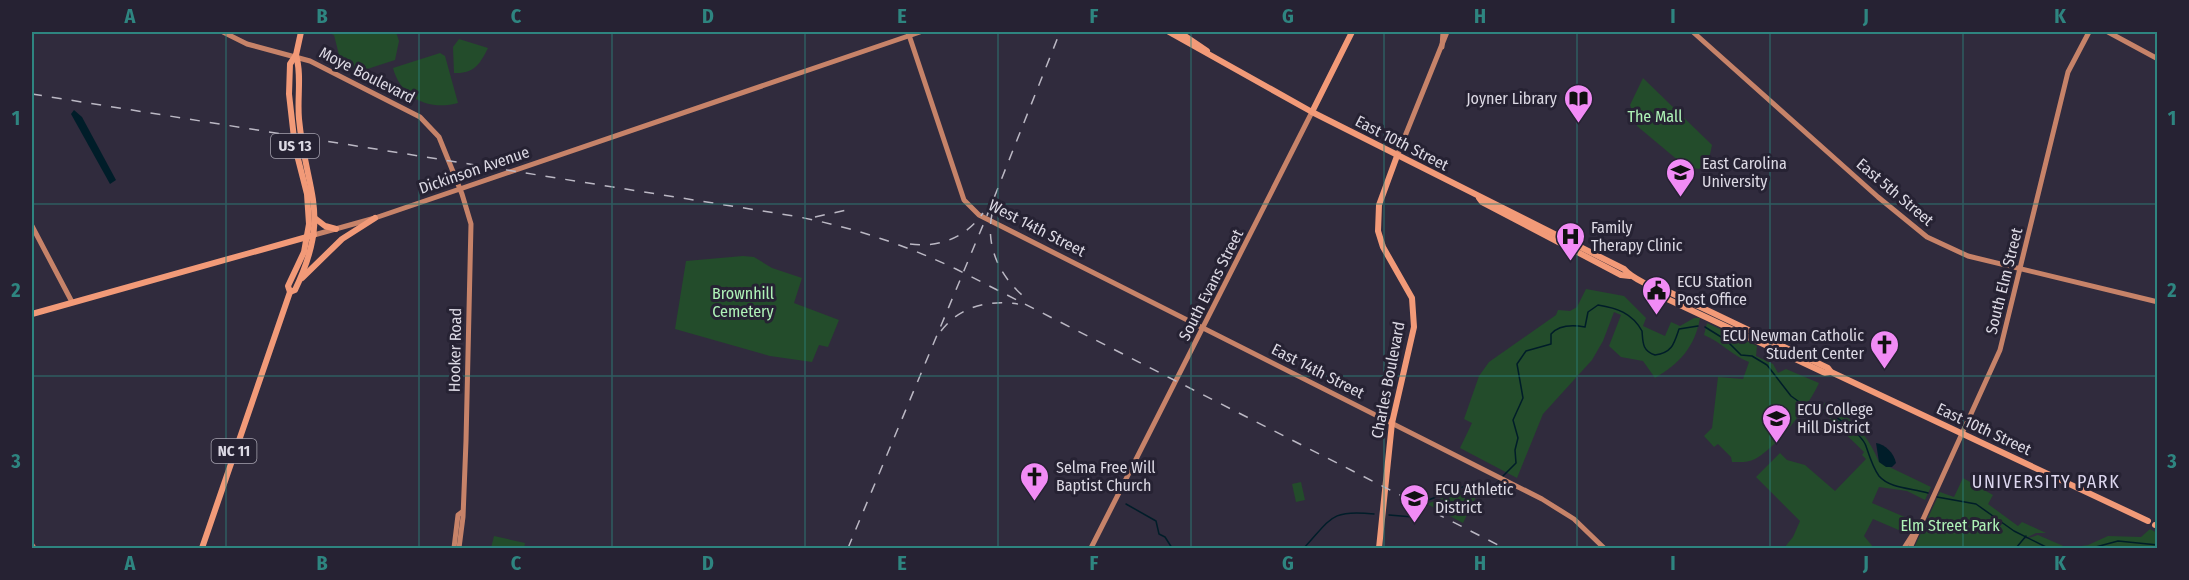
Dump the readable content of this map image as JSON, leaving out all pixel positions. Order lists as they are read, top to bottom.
{
  "streets": {
    "main road": [
      "Moye Boulevard",
      "East 10th Street",
      "US 13",
      "Dickinson Avenue",
      "East 5th Street",
      "West 14th Street",
      "South Elm Street",
      "South Evans Street",
      "Hooker Road",
      "East 14th Street",
      "Charles Boulevard",
      "NC 11"
    ]
  },
  "crossings": [
    ["Moye Boulevard", "US 13"],
    ["Moye Boulevard", "Dickinson Avenue"],
    ["Moye Boulevard", "Hooker Road"],
    ["East 10th Street", "South Elm Street"],
    ["East 10th Street", "South Evans Street"],
    ["East 10th Street", "Charles Boulevard"],
    ["US 13", "Dickinson Avenue"],
    ["US 13", "NC 11"],
    ["Dickinson Avenue", "West 14th Street"],
    ["Dickinson Avenue", "Hooker Road"],
    ["Dickinson Avenue", "NC 11"],
    ["East 5th Street", "South Elm Street"],
    ["West 14th Street", "South Evans Street"],
    ["West 14th Street", "East 14th Street"],
    ["South Evans Street", "East 14th Street"],
    ["East 14th Street", "Charles Boulevard"]
  ],
  "districts": ["UNIVERSITY PARK"],
  "parks": ["The Mall", "Brownhill Cemetery", "Elm Street Park"],
  "places": {
    "library": ["Joyner Library"],
    "school or university": ["East Carolina University", "ECU College Hill District", "ECU Athletic District"],
    "hospital": ["Family Therapy Clinic"],
    "public building": ["ECU Station Post Office"],
    "church": ["ECU Newman Catholic Student Center", "Selma Free Will Baptist Church"]
  },
  "grid": {
    "columns": [
      "A",
      "B",
      "C",
      "D",
      "E",
      "F",
      "G",
      "H",
      "I",
      "J",
      "K"
    ],
    "rows": ["1", "2", "3"]
  }
}
